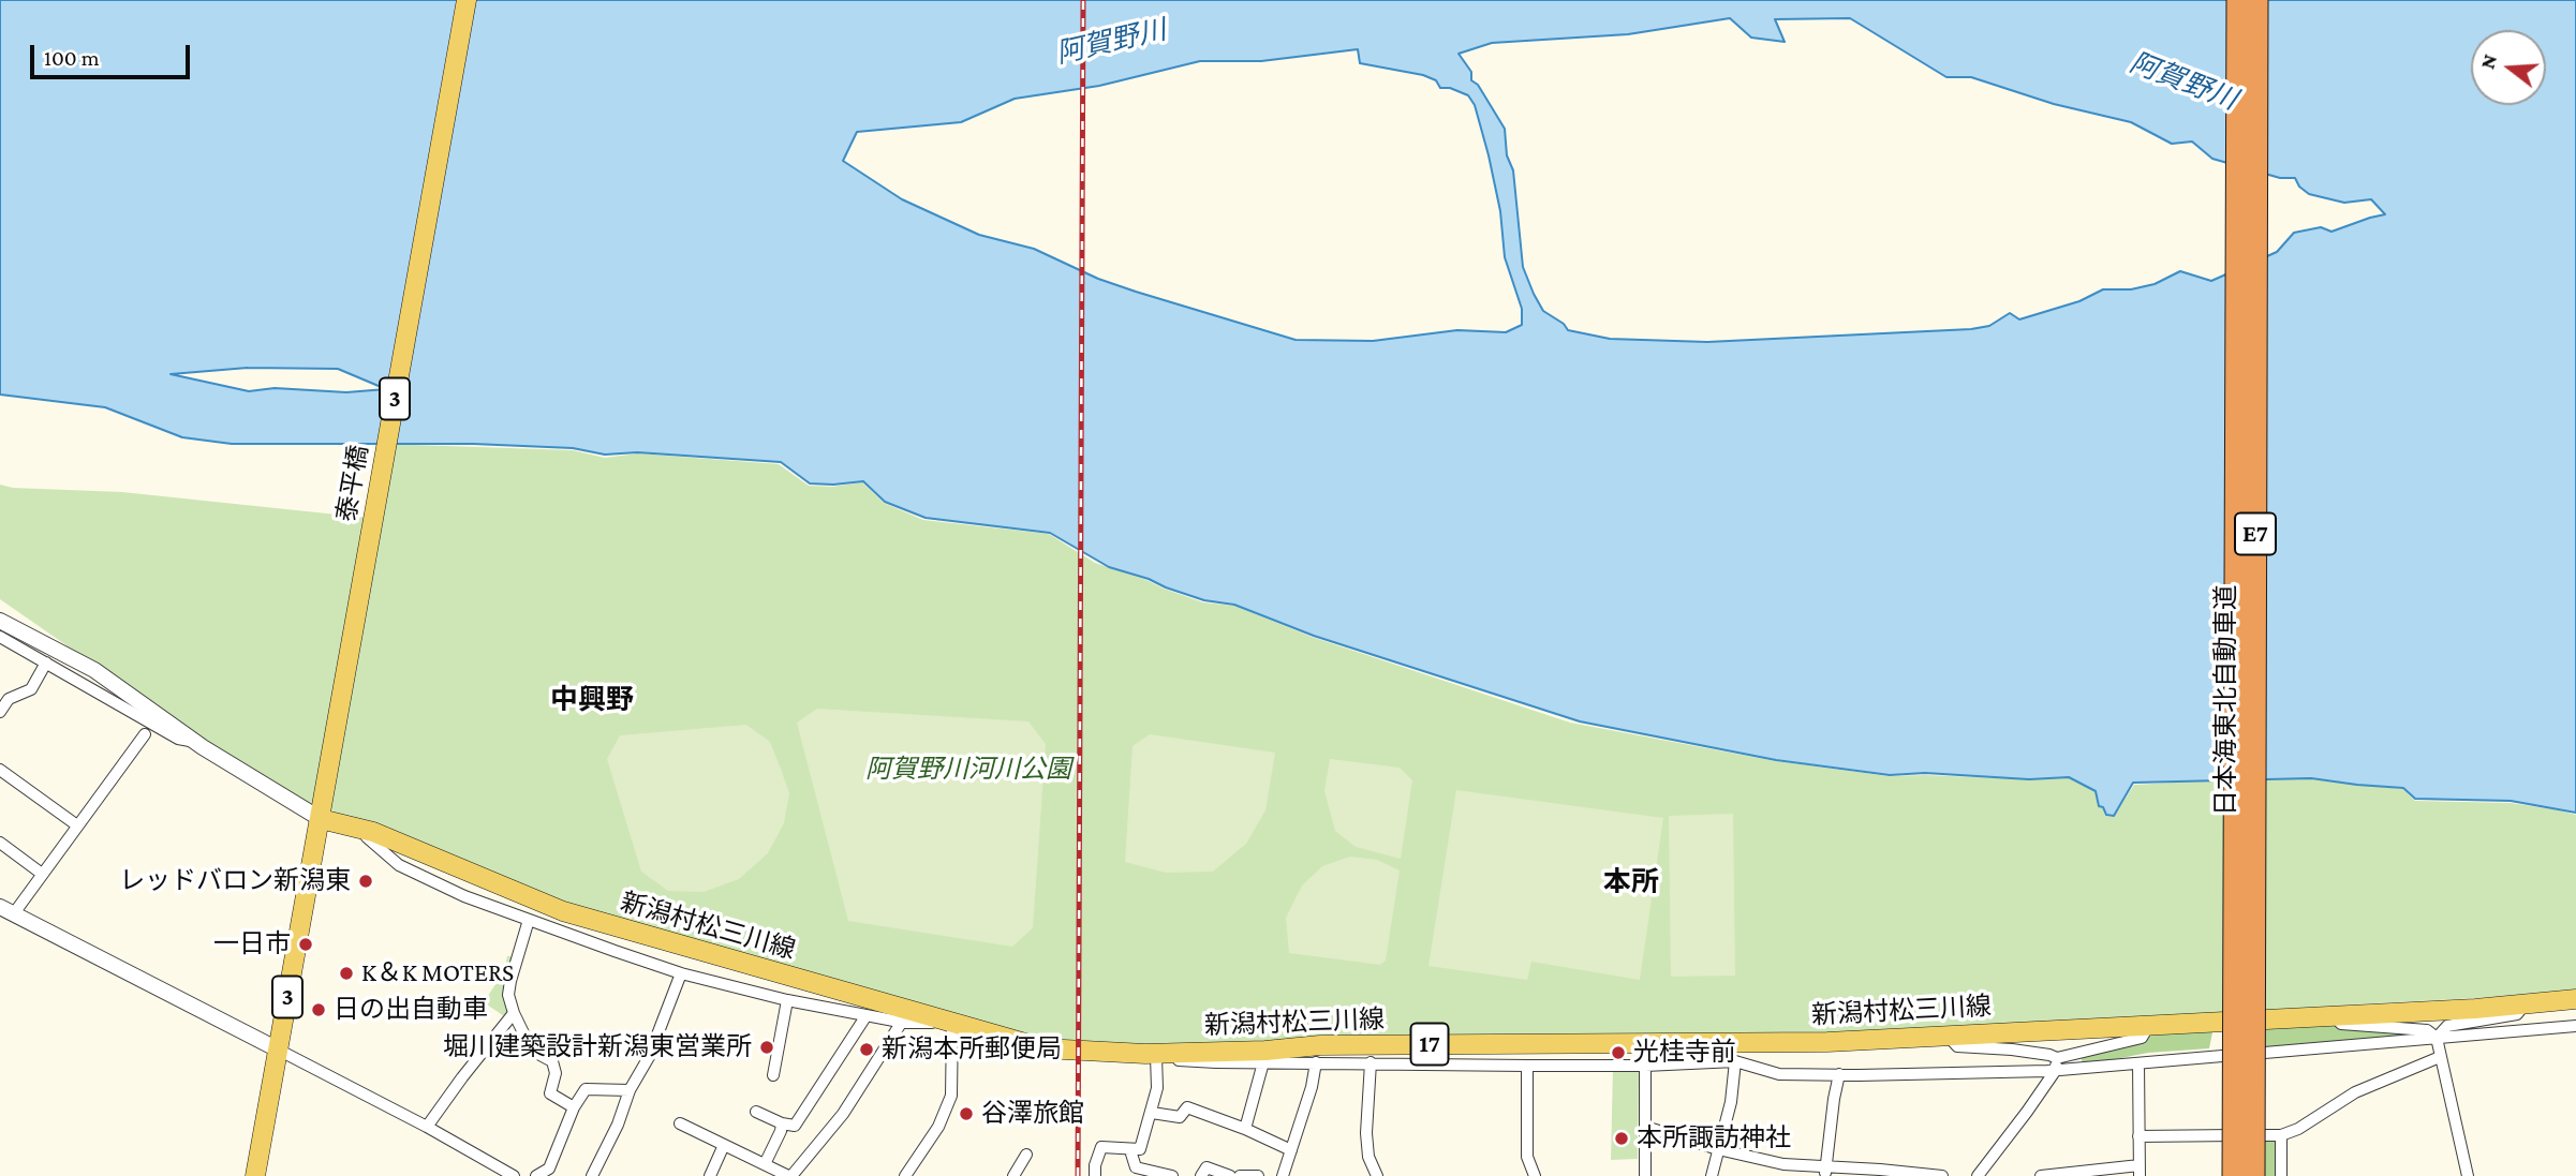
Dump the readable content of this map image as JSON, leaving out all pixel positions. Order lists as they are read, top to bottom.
{
  "streets": {
    "highway": ["E7", "日本海東北自動車道"],
    "main road": [
      "3",
      "泰平橋",
      "新潟村松三川線",
      "17"
    ]
  },
  "crossings": [
    ["3", "泰平橋"],
    ["3", "新潟村松三川線"],
    ["泰平橋", "新潟村松三川線"]
  ],
  "districts": ["中興野", "本所"],
  "water": ["阿賀野川"],
  "parks": ["阿賀野川河川公園"],
  "places": [
    "レッドバロン新潟東",
    "一日市",
    "K＆K MOTERS",
    "日の出自動車",
    "堀川建築設計新潟東営業所",
    "新潟本所郵便局",
    "光桂寺前",
    "谷澤旅館",
    "本所諏訪神社"
  ],
  "scale_bar": "100 m",
  "north": "left"
}
